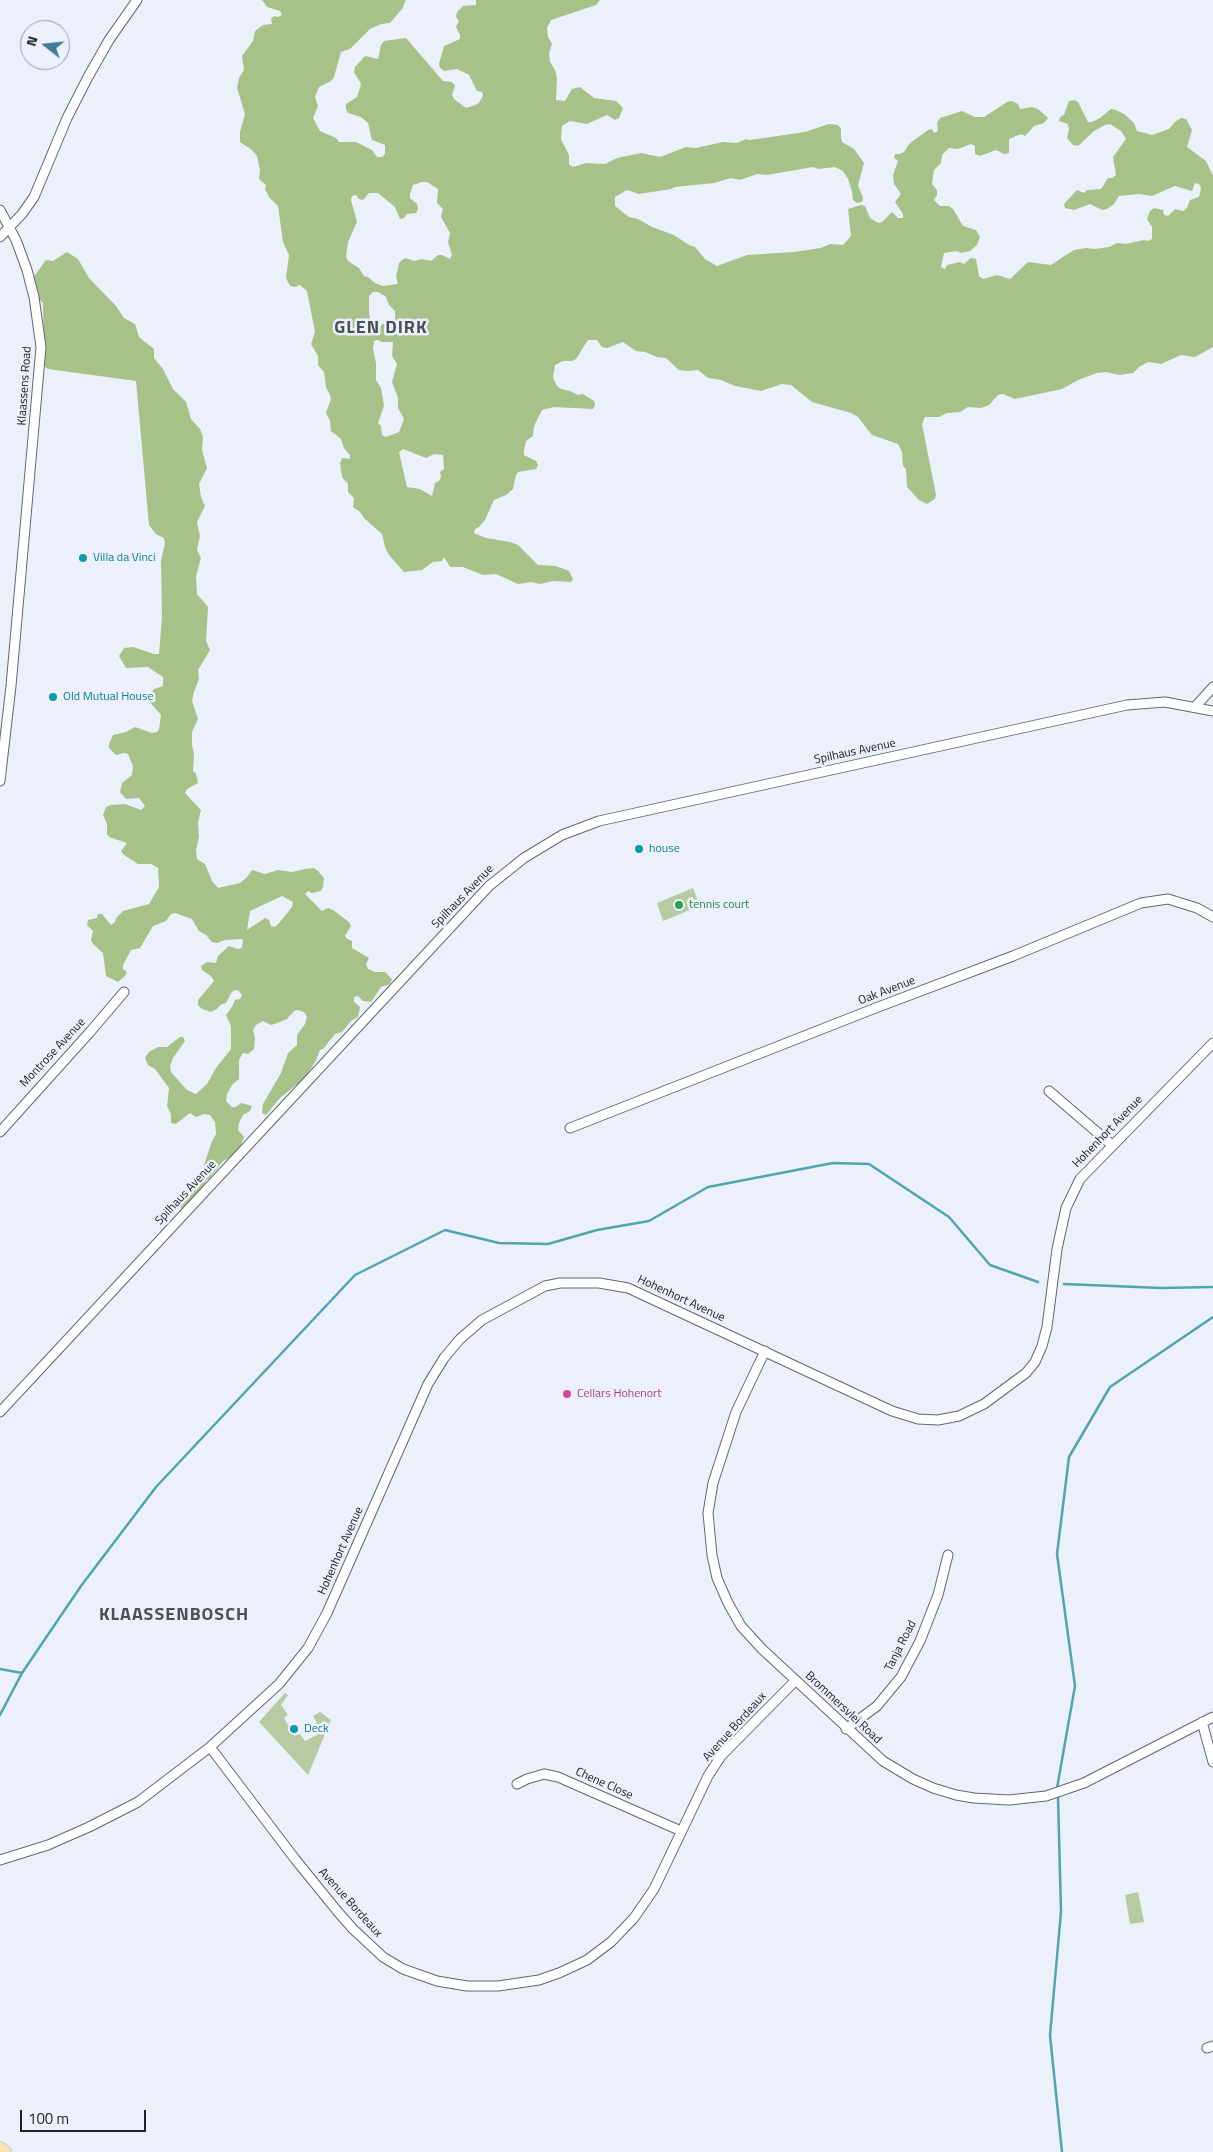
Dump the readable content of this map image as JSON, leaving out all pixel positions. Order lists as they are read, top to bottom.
{
  "streets": {
    "street": [
      "Klaassens Road",
      "Spilhaus Avenue",
      "Oak Avenue",
      "Montrose Avenue",
      "Hohenhort Avenue",
      "Tanja Road",
      "Brommersvlei Road",
      "Avenue Bordeaux",
      "Chene Close"
    ]
  },
  "crossings": [
    ["Hohenhort Avenue", "Brommersvlei Road"],
    ["Hohenhort Avenue", "Avenue Bordeaux"],
    ["Tanja Road", "Brommersvlei Road"],
    ["Brommersvlei Road", "Avenue Bordeaux"],
    ["Avenue Bordeaux", "Chene Close"]
  ],
  "districts": ["GLEN DIRK", "KLAASSENBOSCH"],
  "places": [
    "Villa da Vinci",
    "Old Mutual House",
    "house",
    "tennis court",
    "Cellars Hohenort",
    "Deck"
  ],
  "scale_bar": "100 m",
  "north": "left"
}
